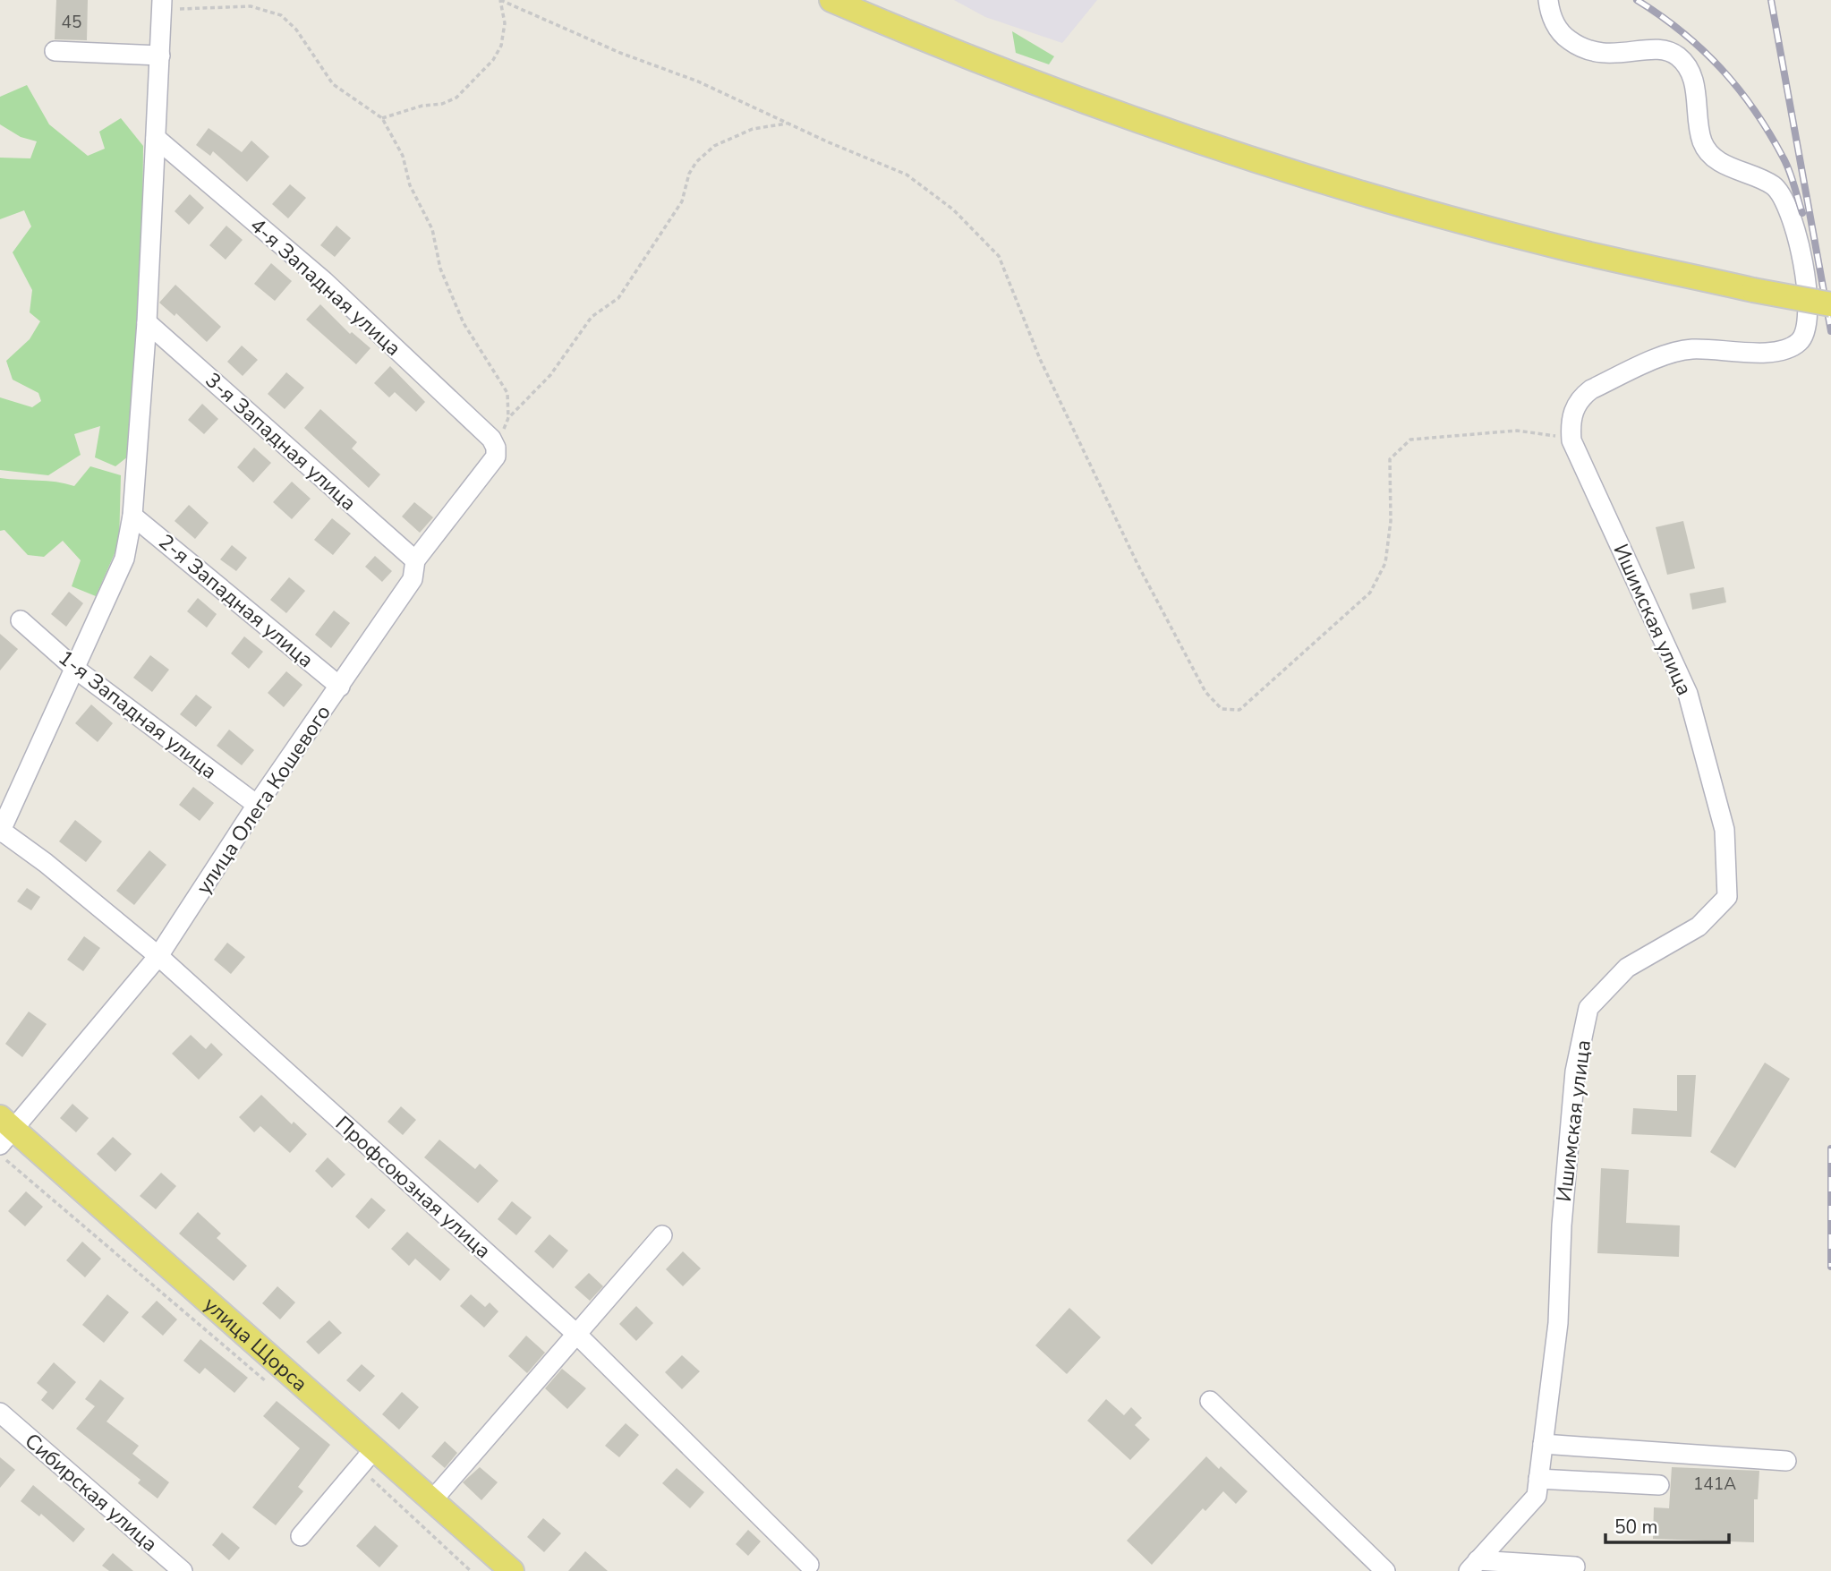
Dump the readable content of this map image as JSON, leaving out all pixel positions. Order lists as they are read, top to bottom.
{
  "streets": {
    "main road": ["улица Щорса"],
    "street": [
      "4-я Западная улица",
      "3-я Западная улица",
      "2-я Западная улица",
      "Ишимская улица",
      "1-я Западная улица",
      "улица Олега Кошевого",
      "Профсоюзная улица",
      "Сибирская улица"
    ]
  },
  "crossings": [
    ["4-я Западная улица", "улица Олега Кошевого"],
    ["3-я Западная улица", "улица Олега Кошевого"],
    ["2-я Западная улица", "улица Олега Кошевого"],
    ["1-я Западная улица", "улица Олега Кошевого"],
    ["улица Олега Кошевого", "Профсоюзная улица"],
    ["улица Олега Кошевого", "улица Щорса"]
  ],
  "house_numbers": ["45", "141А"],
  "scale_bar": "50 m"
}
